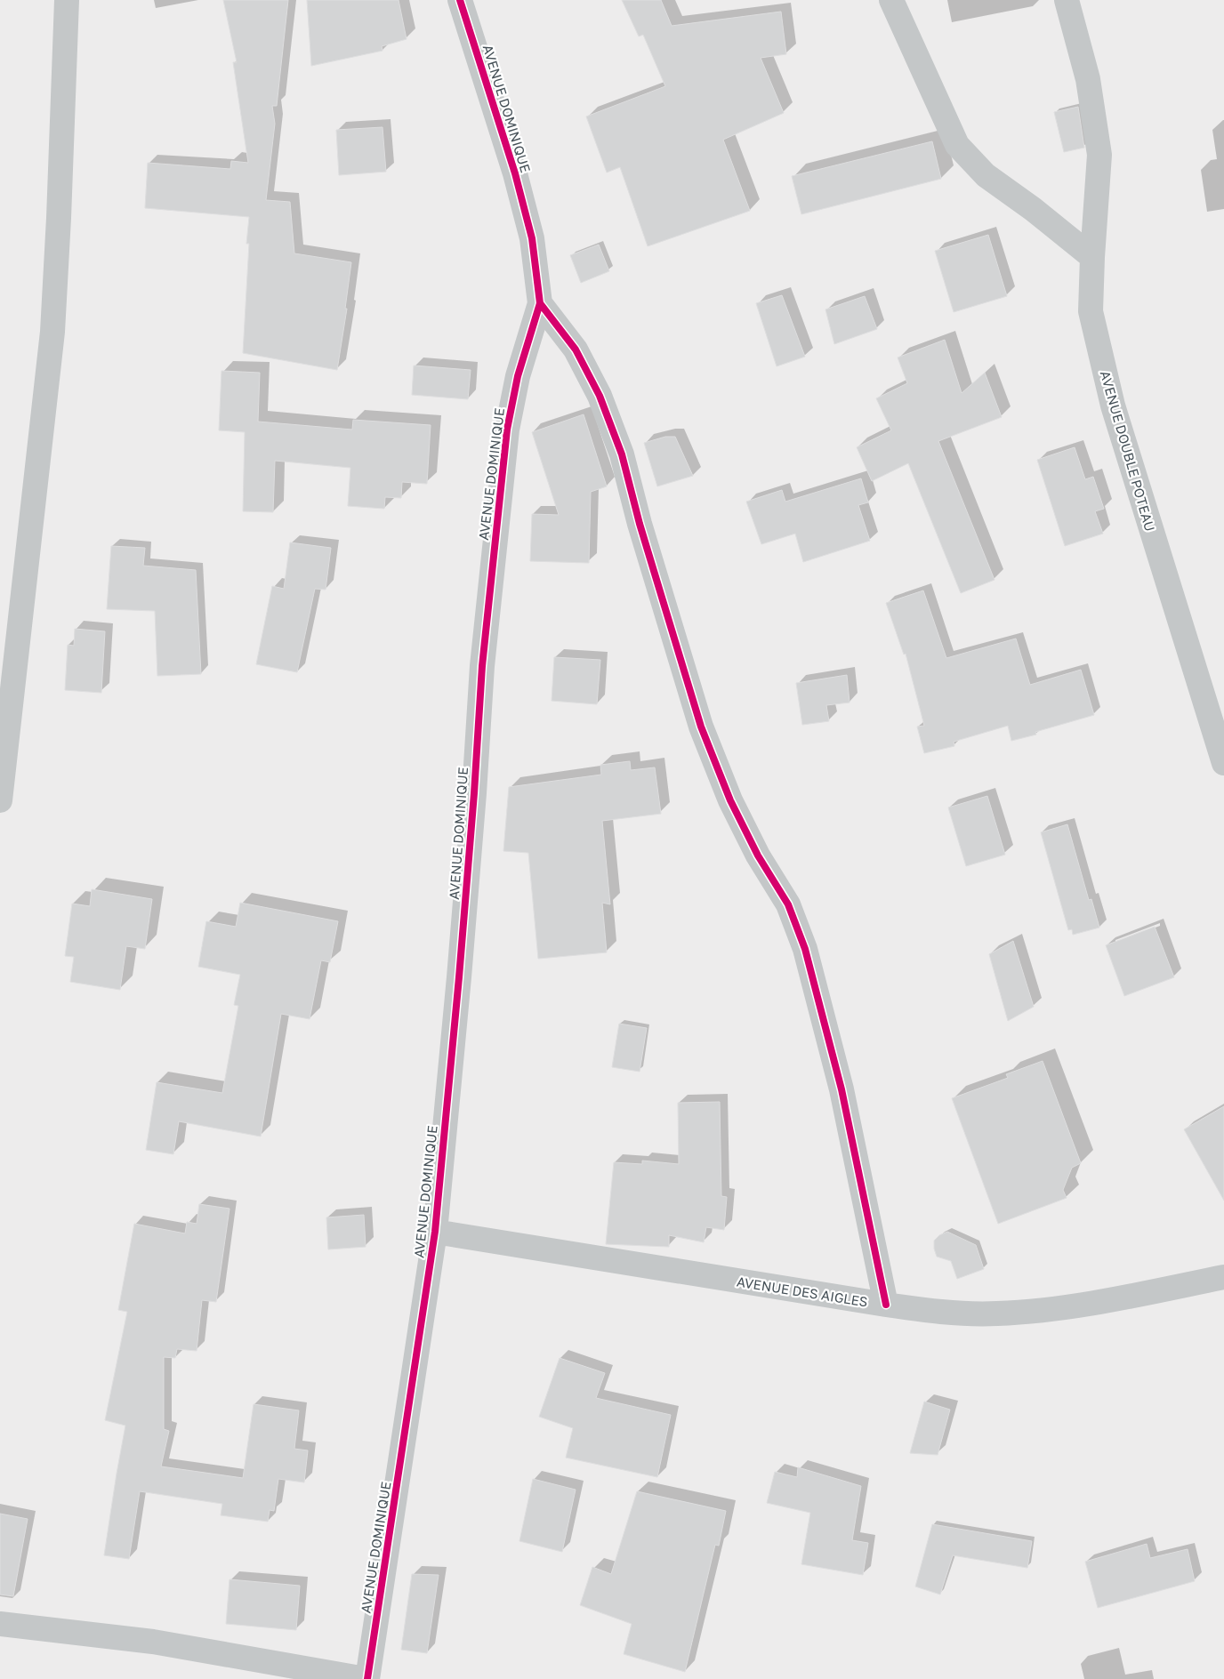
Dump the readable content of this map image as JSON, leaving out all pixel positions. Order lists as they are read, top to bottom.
{
  "streets": {
    "street": ["AVENUE DOMINIQUE", "AVENUE DOUBLE POTEAU", "AVENUE DES AIGLES"]
  },
  "crossings": [
    ["AVENUE DOMINIQUE", "AVENUE DES AIGLES"]
  ]
}
